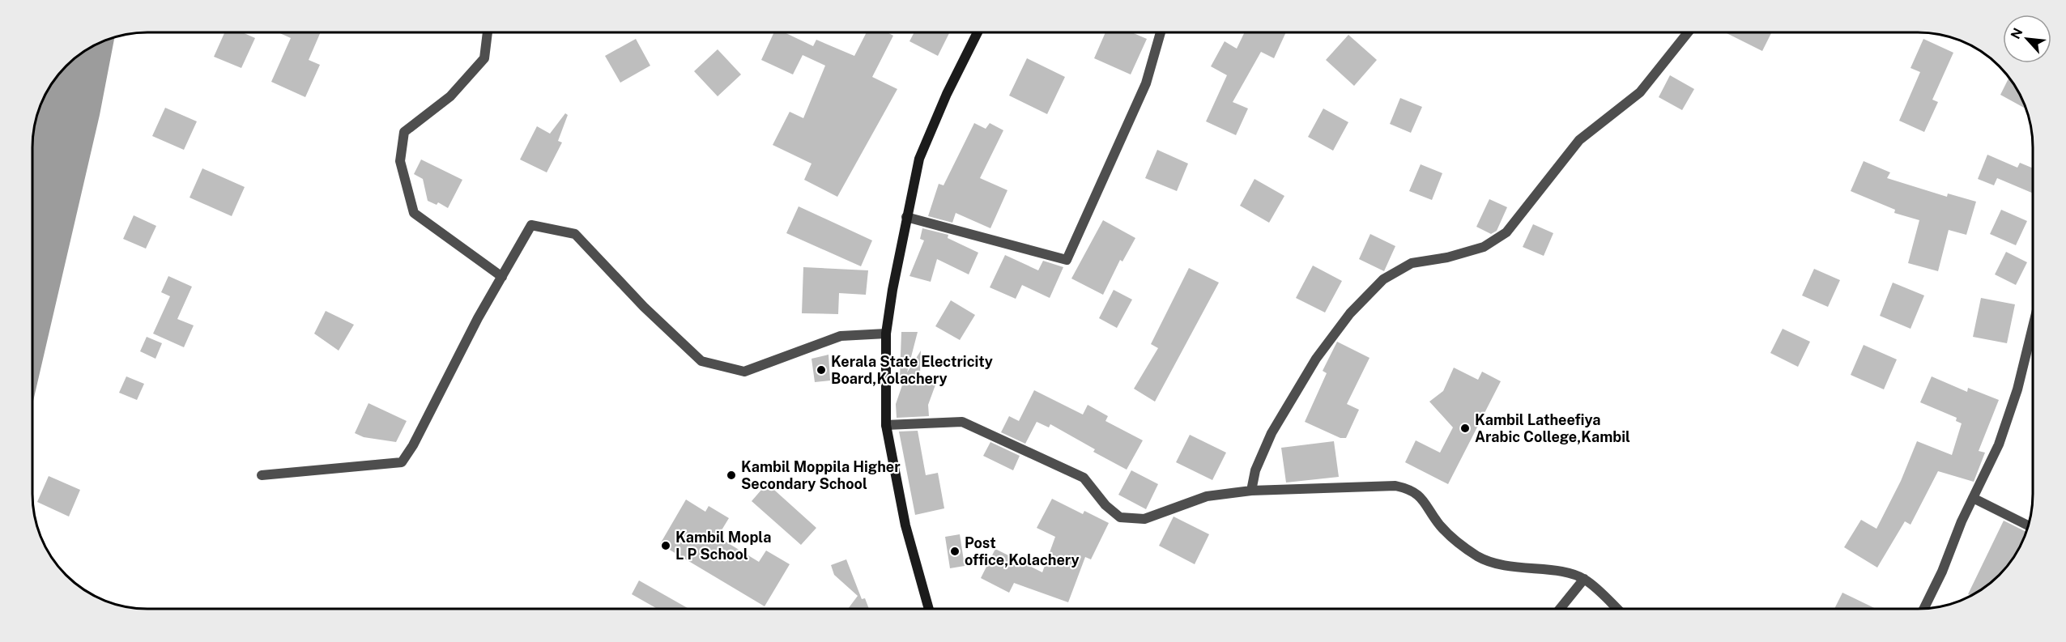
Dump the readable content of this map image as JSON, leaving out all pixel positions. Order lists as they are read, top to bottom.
{
  "places": [
    "Kerala State Electricity Board,Kolachery",
    "Kambil Latheefiya Arabic College,Kambil",
    "Kambil Moppila Higher Secondary School",
    "Kambil Mopla L P School",
    "Post office,Kolachery"
  ],
  "north": "top left"
}
